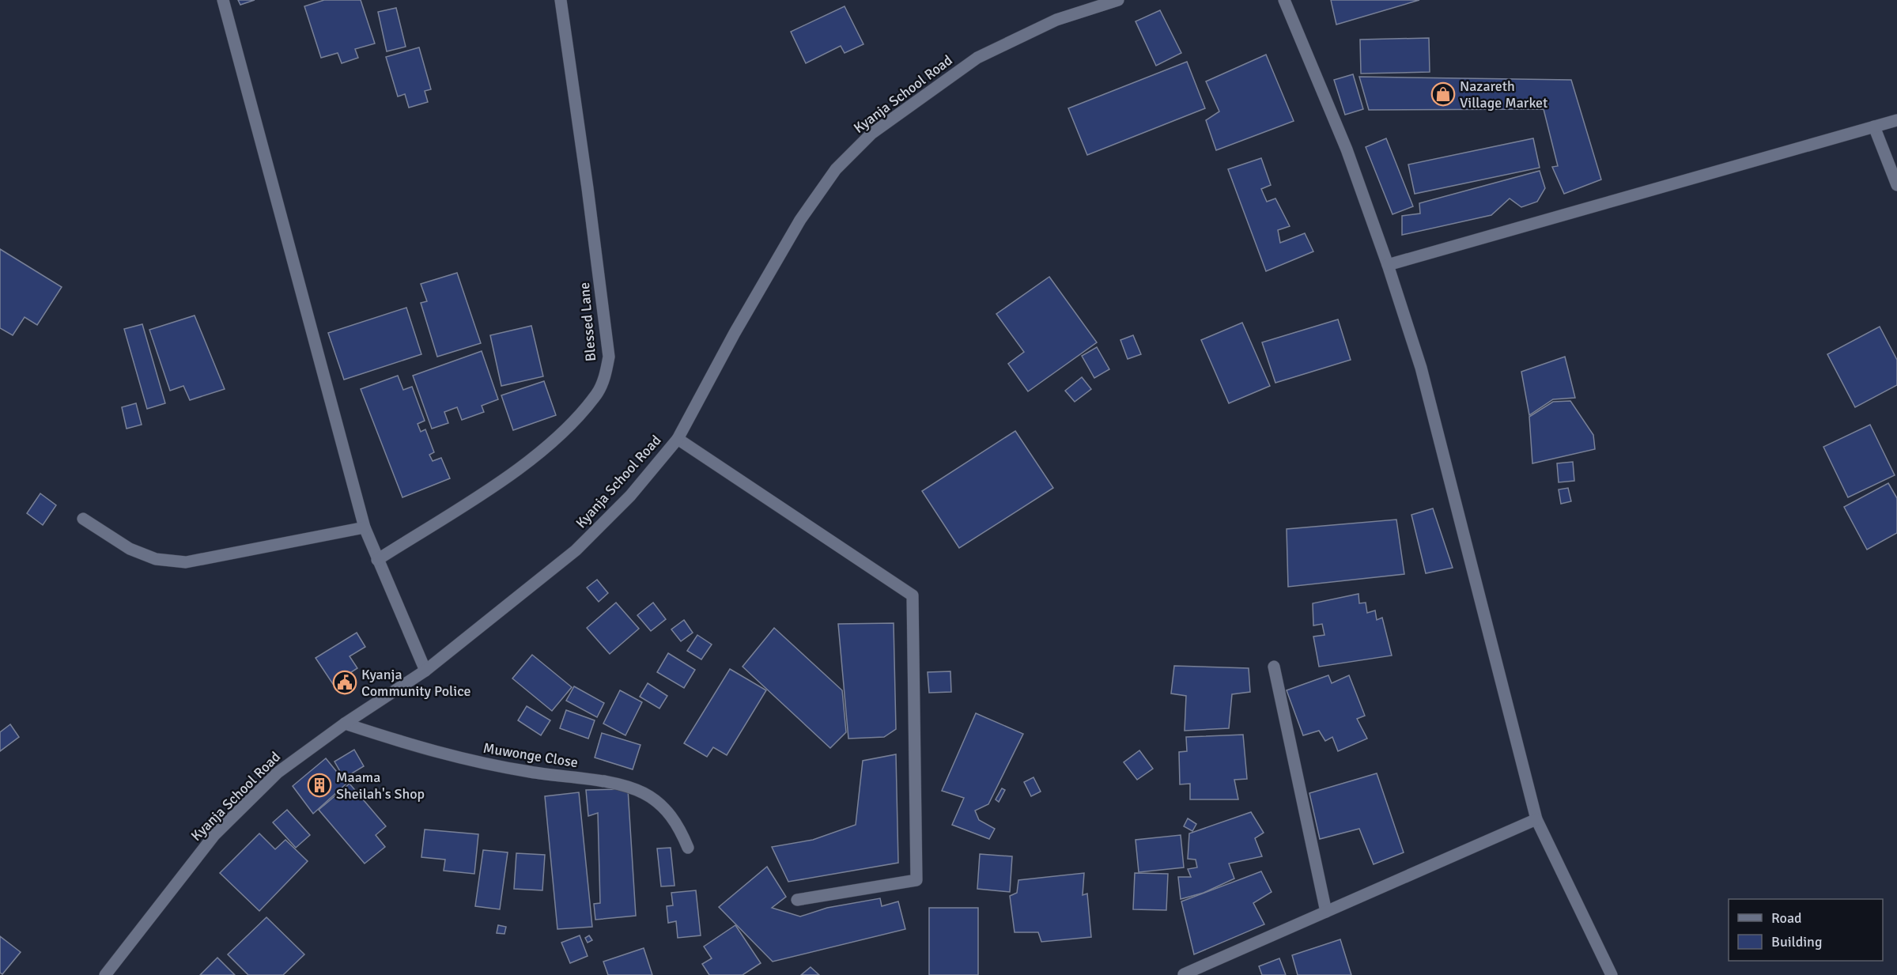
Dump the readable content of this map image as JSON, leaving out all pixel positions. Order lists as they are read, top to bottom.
{
  "streets": {
    "street": ["Kyanja School Road", "Blessed Lane", "Muwonge Close"]
  },
  "crossings": [
    ["Kyanja School Road", "Muwonge Close"]
  ],
  "places": {
    "shop": ["Nazareth Village Market"],
    "public building": ["Kyanja Community Police"],
    "building": ["Maama Sheilah's Shop"]
  },
  "legend": ["Road", "Building"]
}
